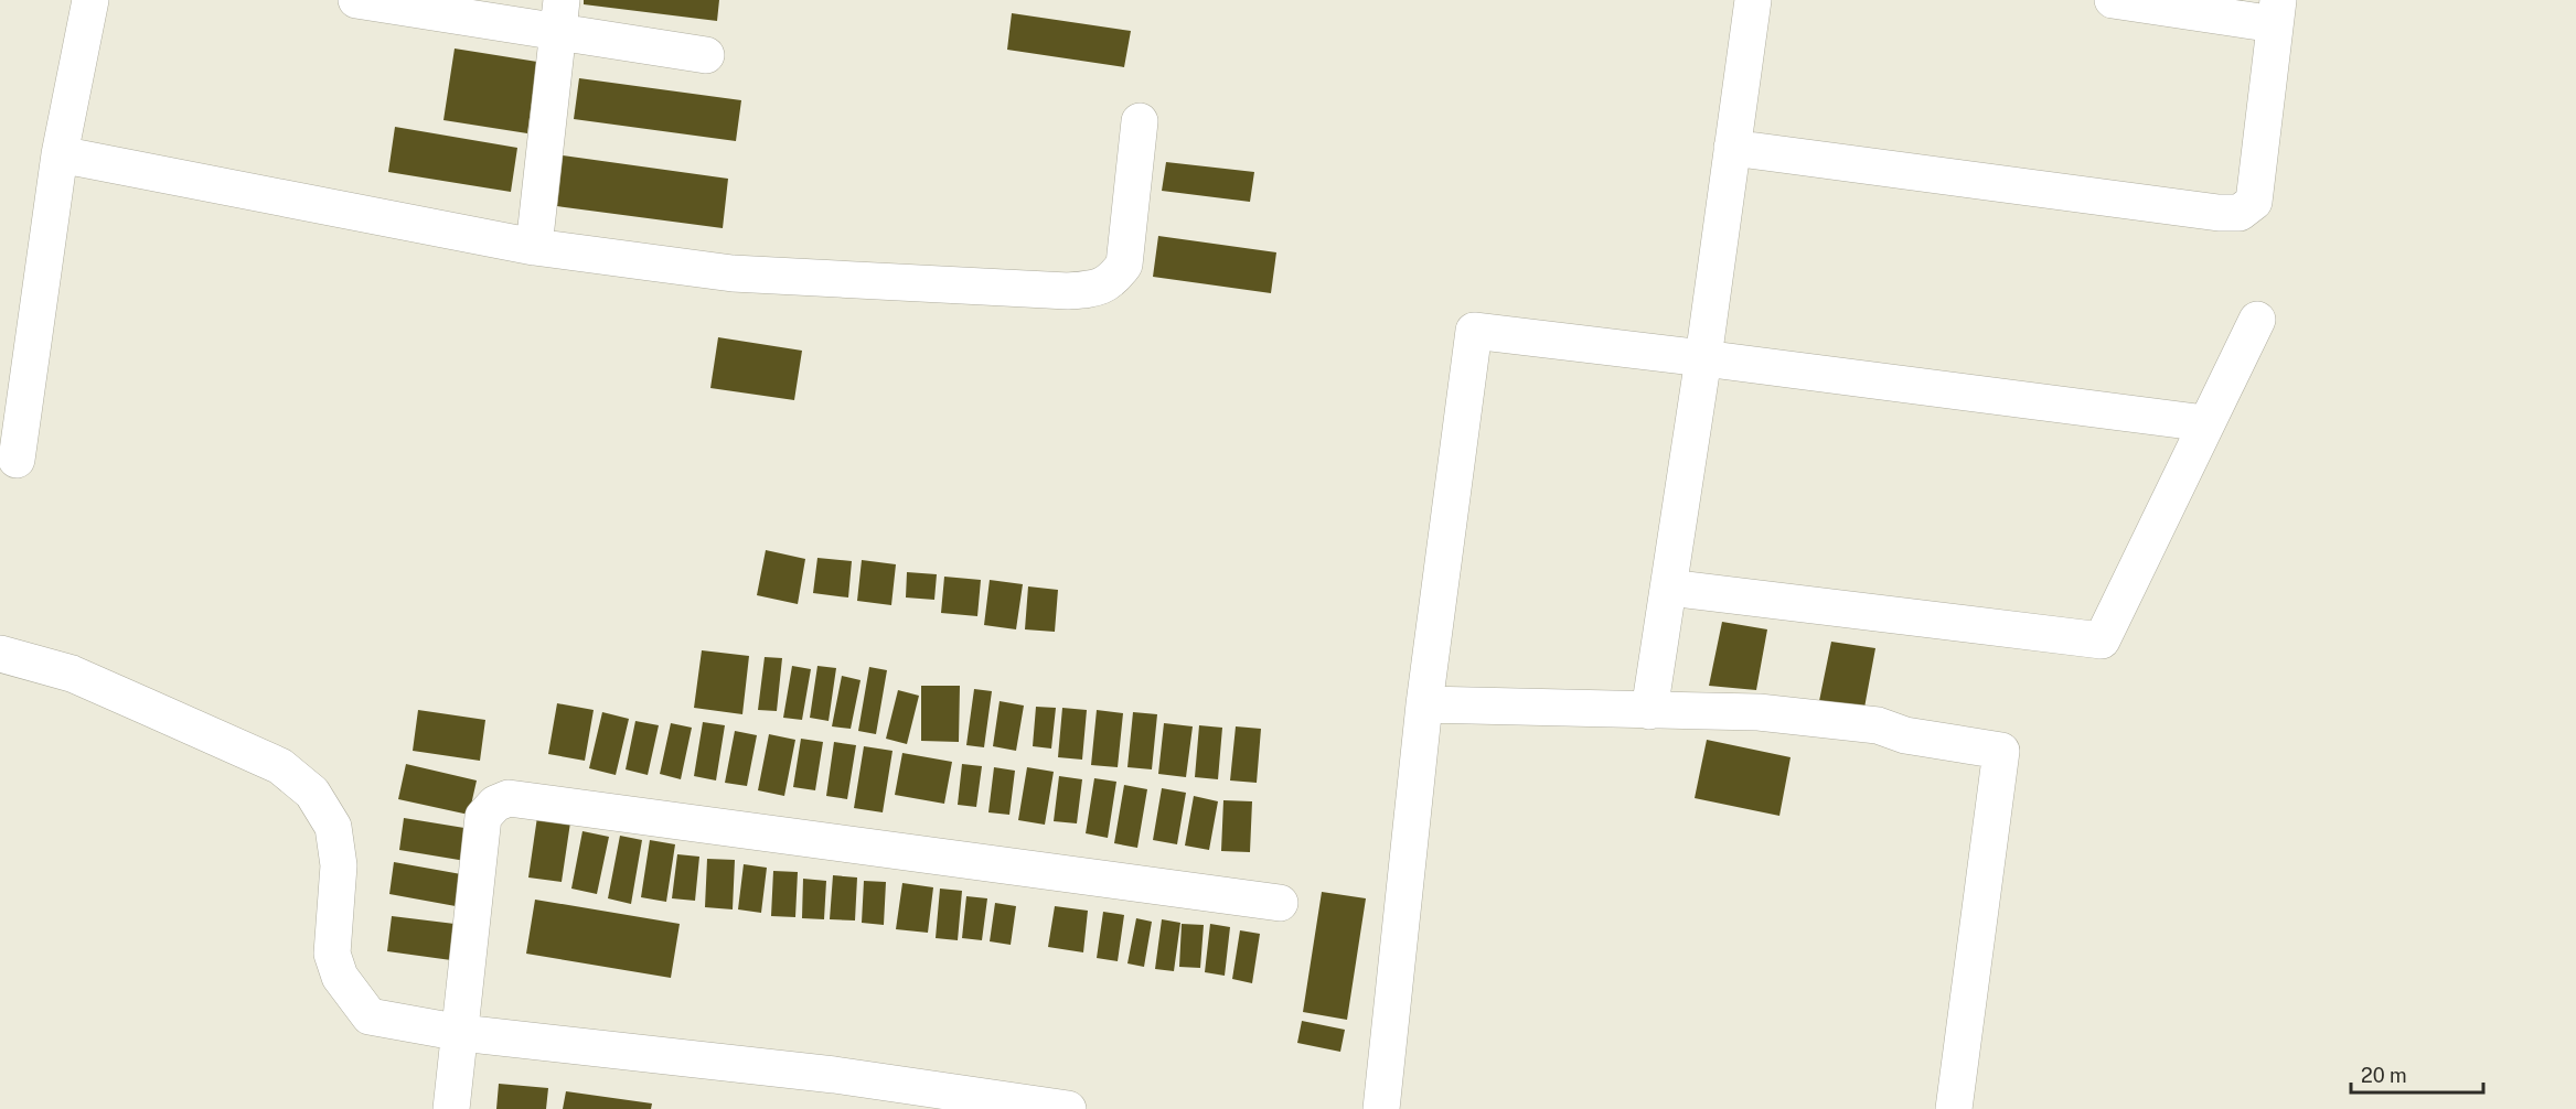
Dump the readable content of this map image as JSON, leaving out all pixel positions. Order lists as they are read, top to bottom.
{
  "scale_bar": "20 m"
}
